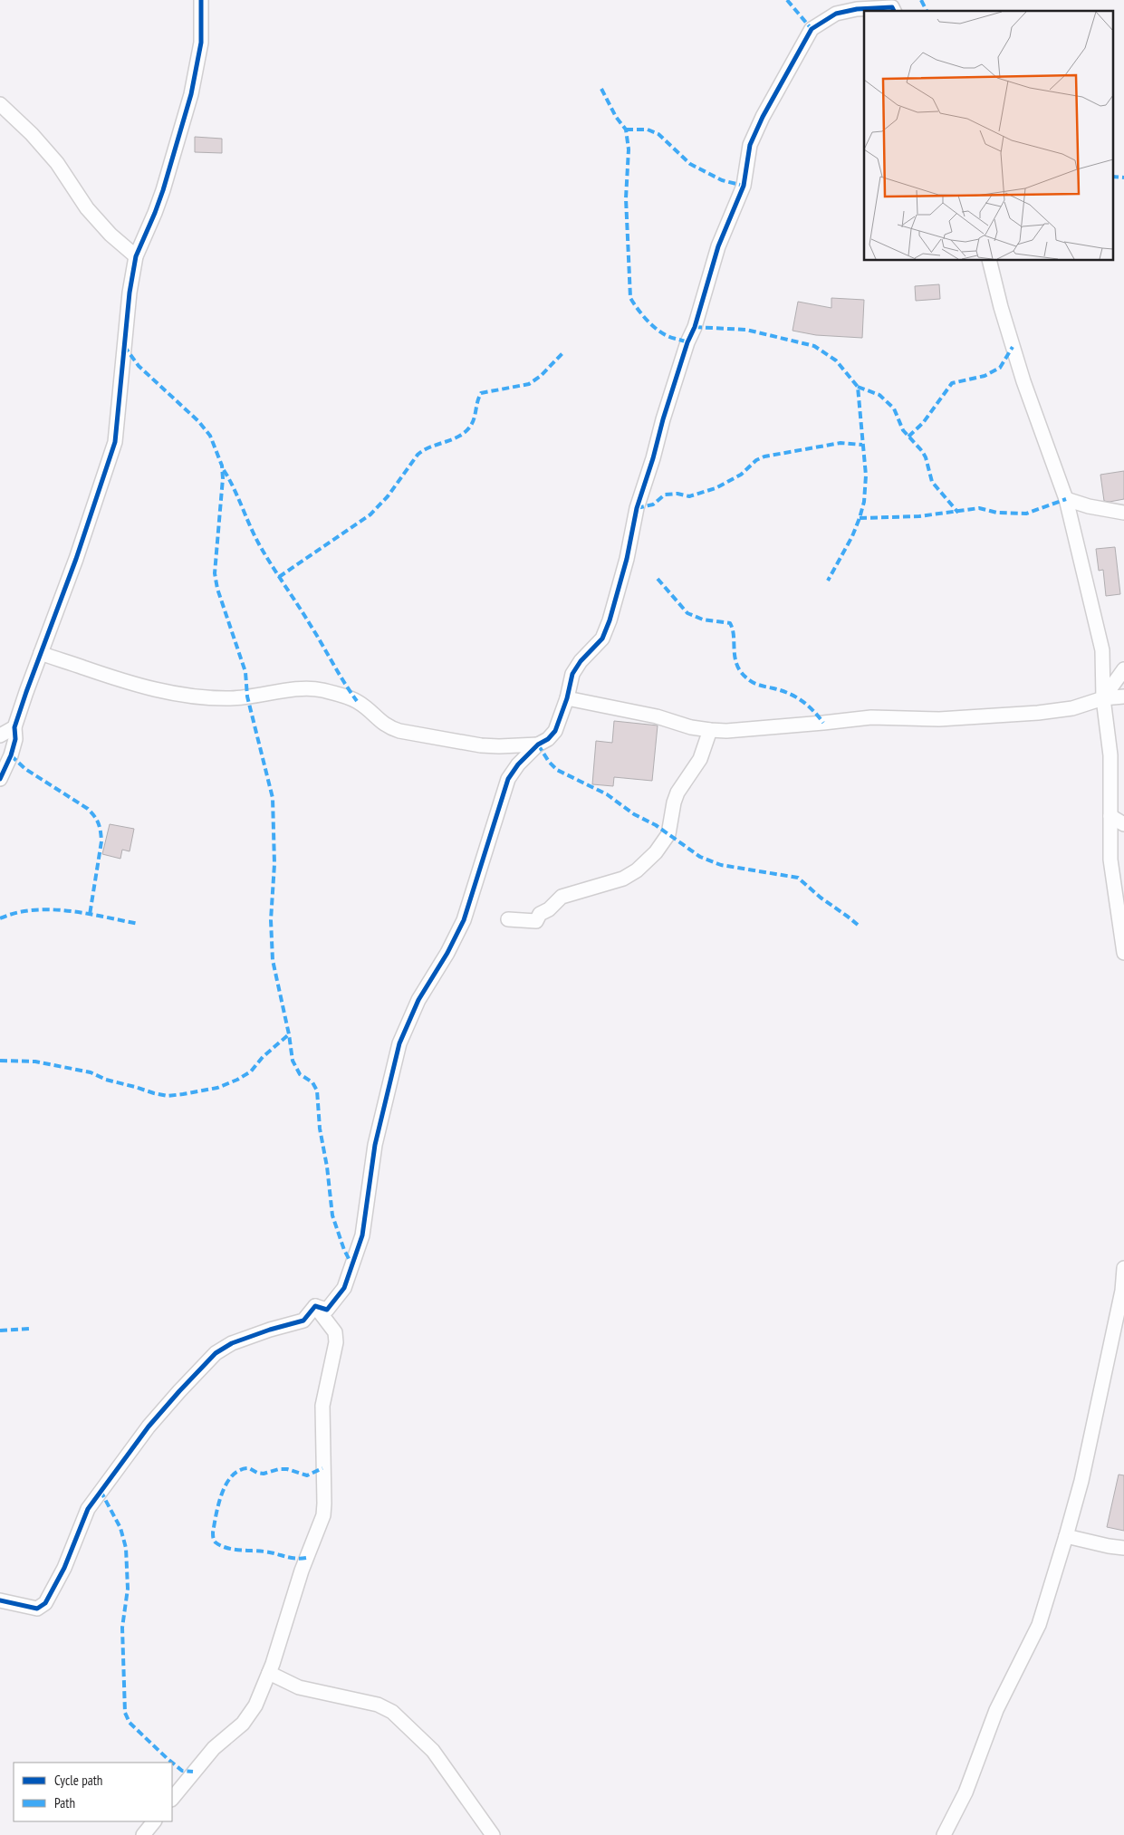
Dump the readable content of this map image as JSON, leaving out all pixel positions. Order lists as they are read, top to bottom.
{
  "legend": ["Cycle path", "Path"]
}
